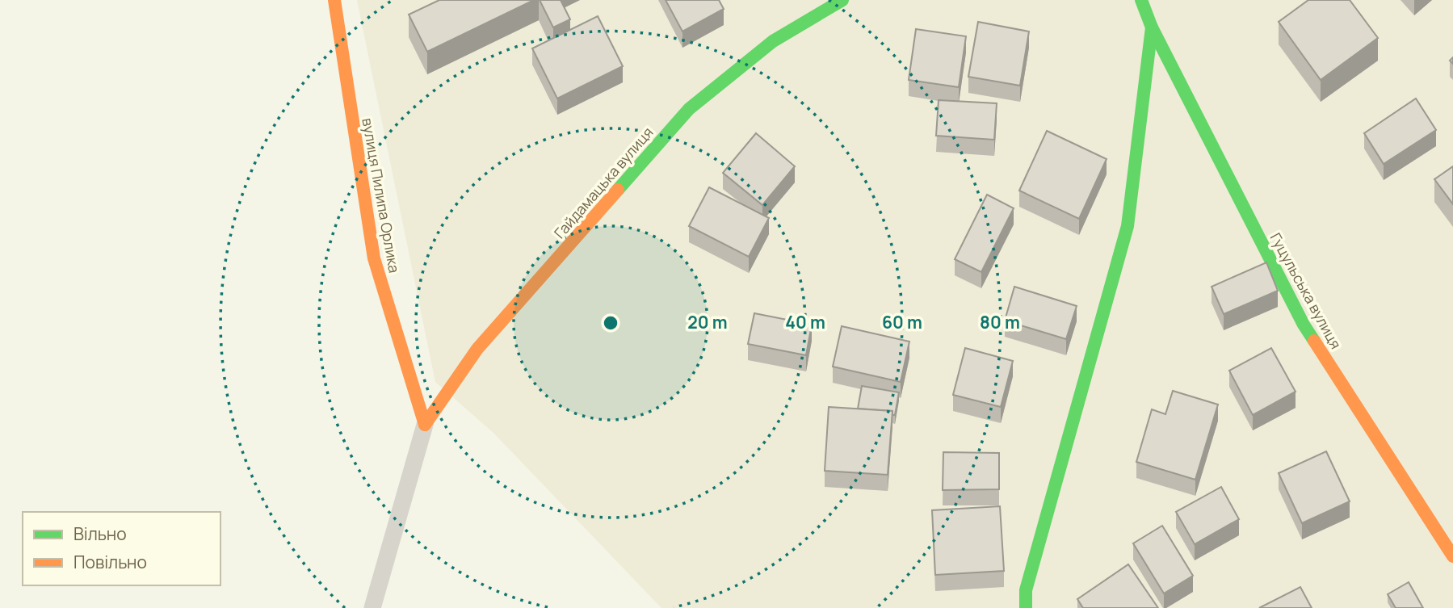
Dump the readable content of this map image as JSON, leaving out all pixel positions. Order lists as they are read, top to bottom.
{
  "streets": {
    "street": ["Гайдамацька вулиця", "вулиця Пилипа Орлика", "Гуцульська вулиця"]
  },
  "crossings": [
    ["Гайдамацька вулиця", "вулиця Пилипа Орлика"]
  ],
  "legend": ["Вільно", "Повільно"],
  "rings": [
    "20 m",
    "40 m",
    "60 m",
    "80 m"
  ]
}
